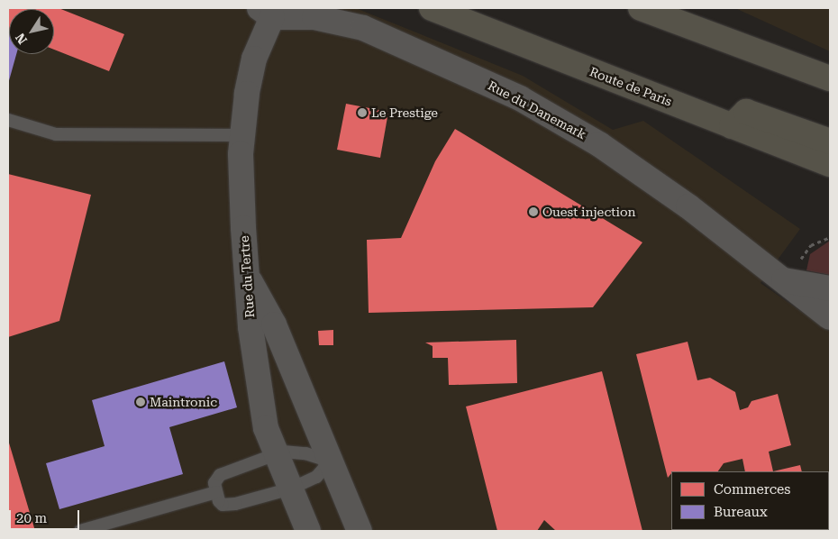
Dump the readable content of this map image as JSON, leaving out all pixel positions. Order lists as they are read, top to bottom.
{
  "streets": {
    "main road": ["Route de Paris"],
    "street": ["Rue du Danemark", "Rue du Tertre"]
  },
  "crossings": [
    ["Rue du Danemark", "Rue du Tertre"]
  ],
  "places": ["Le Prestige", "Ouest injection", "Maintronic"],
  "legend": ["Commerces", "Bureaux"],
  "scale_bar": "20 m",
  "north": "bottom left"
}
